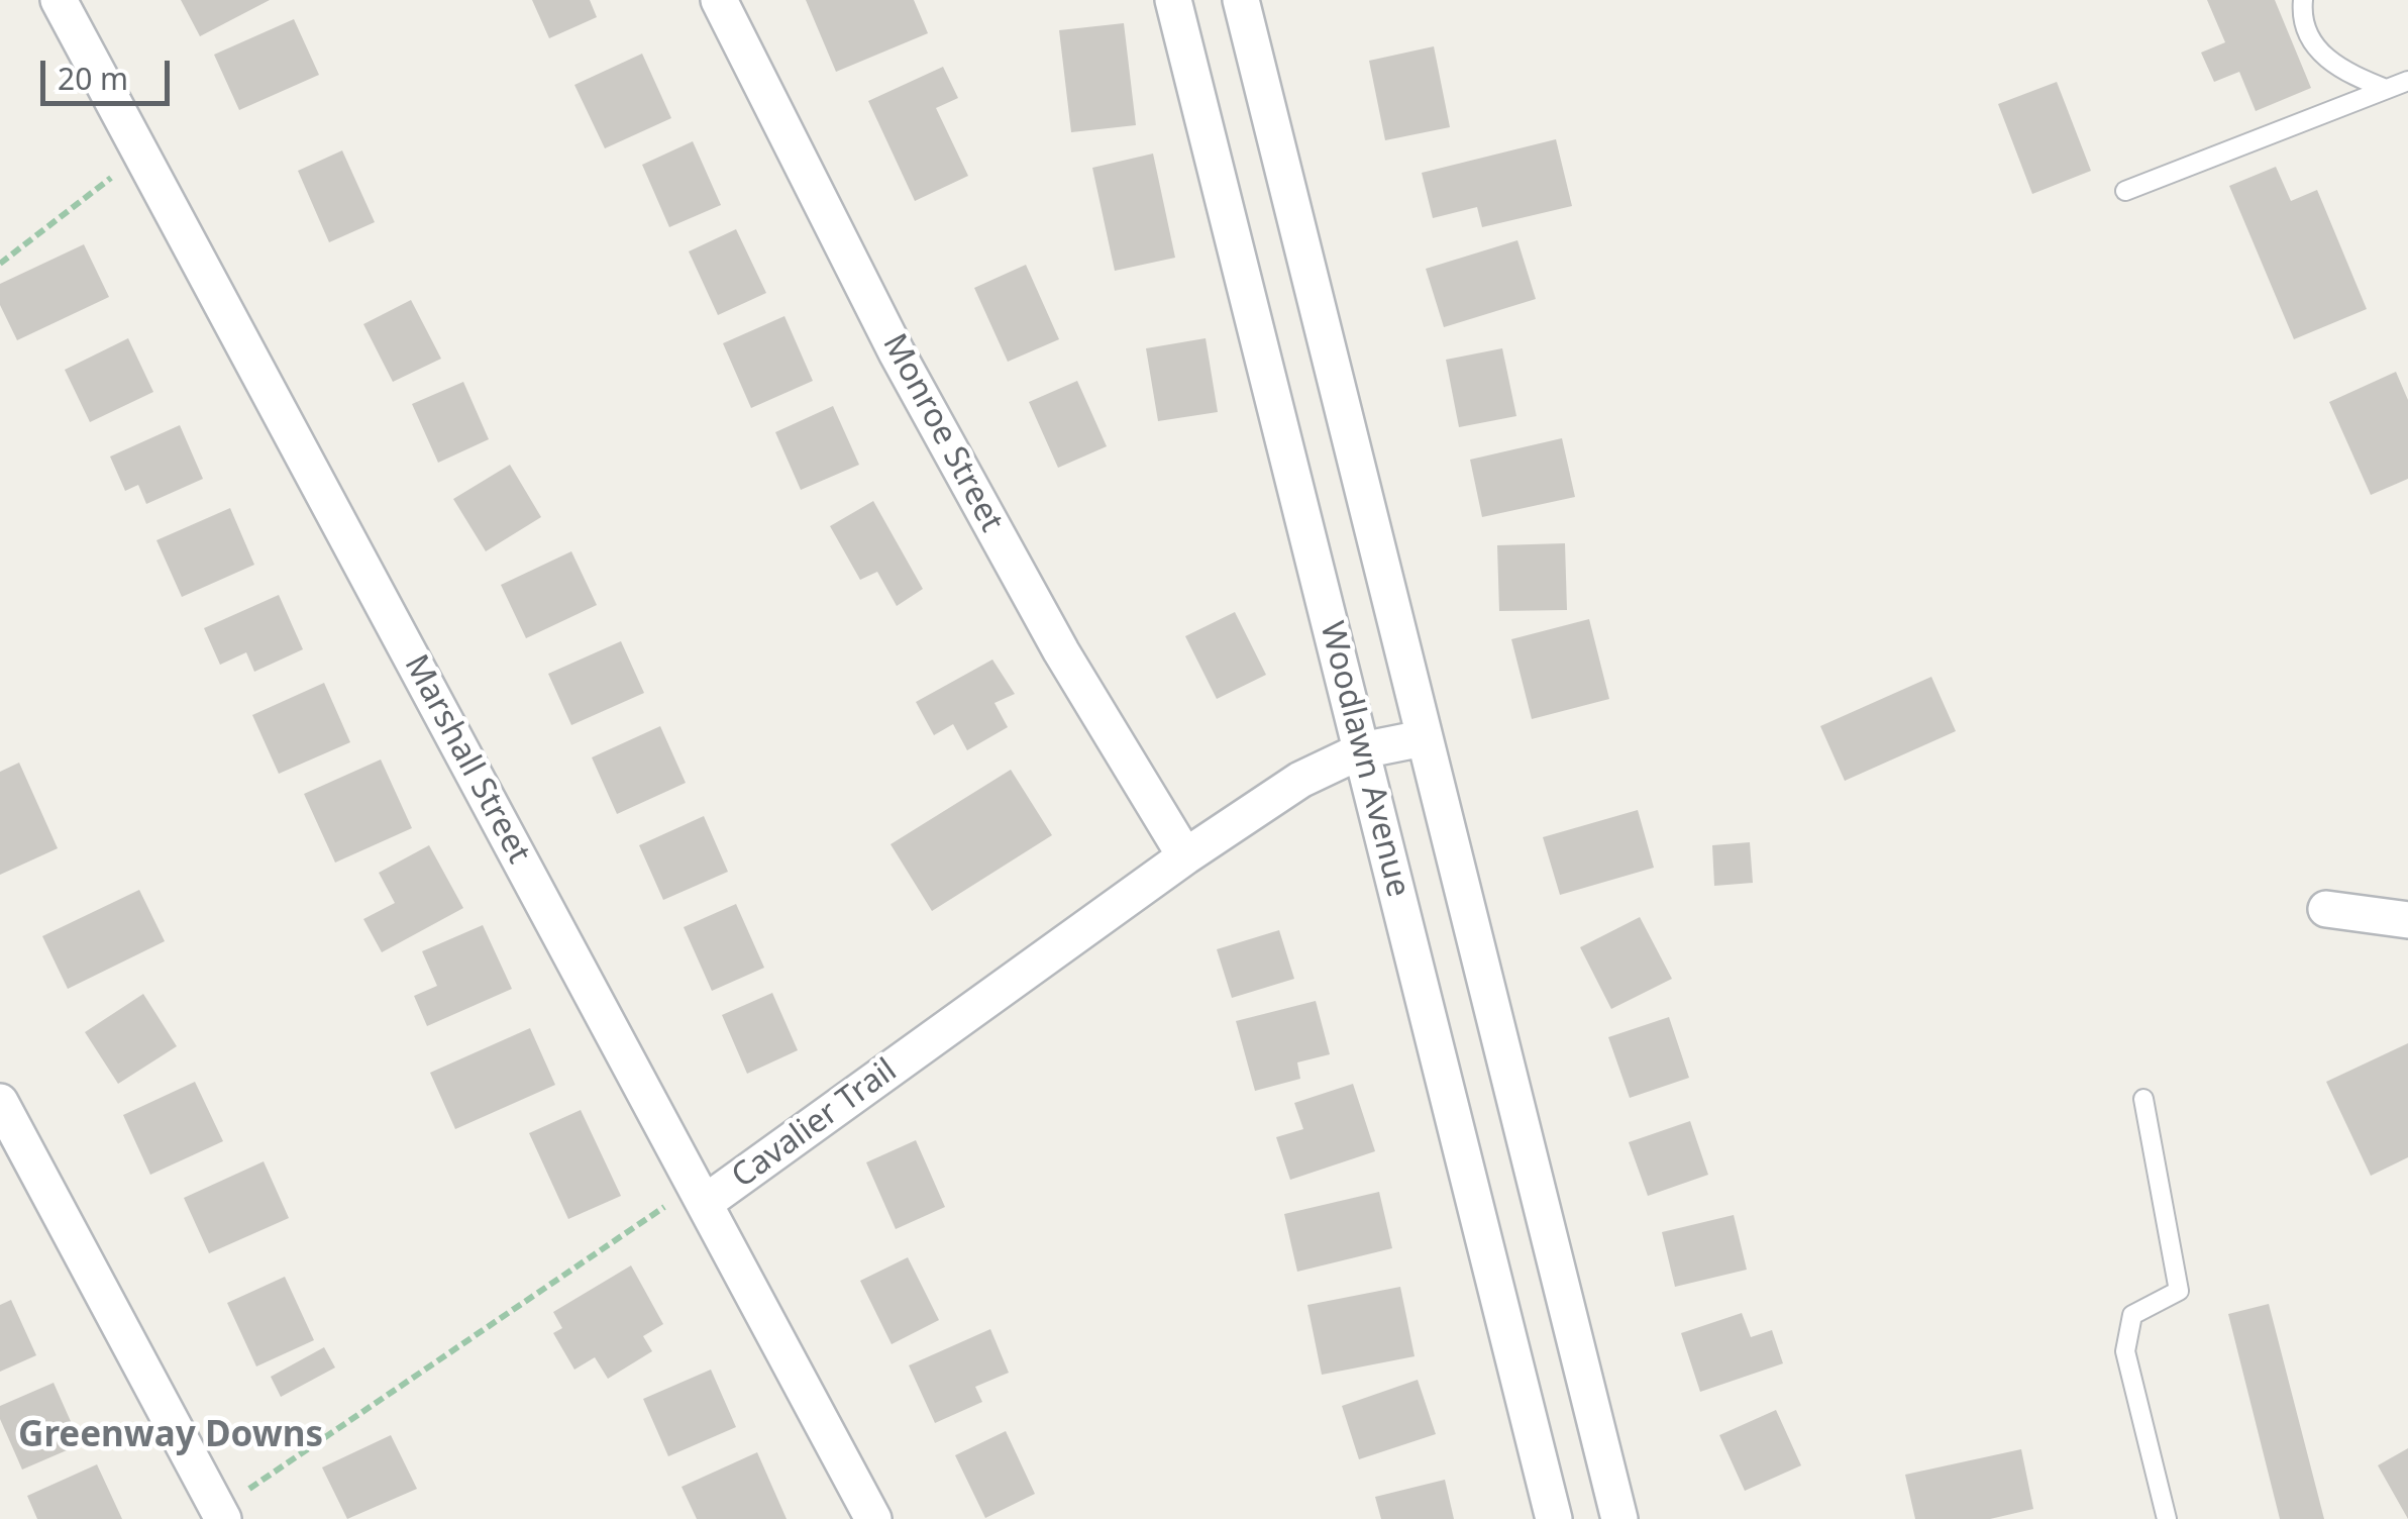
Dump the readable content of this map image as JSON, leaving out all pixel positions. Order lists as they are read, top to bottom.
{
  "streets": {
    "street": [
      "Monroe Street",
      "Marshall Street",
      "Woodlawn Avenue",
      "Cavalier Trail"
    ]
  },
  "crossings": [
    ["Monroe Street", "Cavalier Trail"],
    ["Marshall Street", "Cavalier Trail"],
    ["Woodlawn Avenue", "Cavalier Trail"]
  ],
  "districts": ["Greenway Downs"],
  "scale_bar": "20 m"
}
